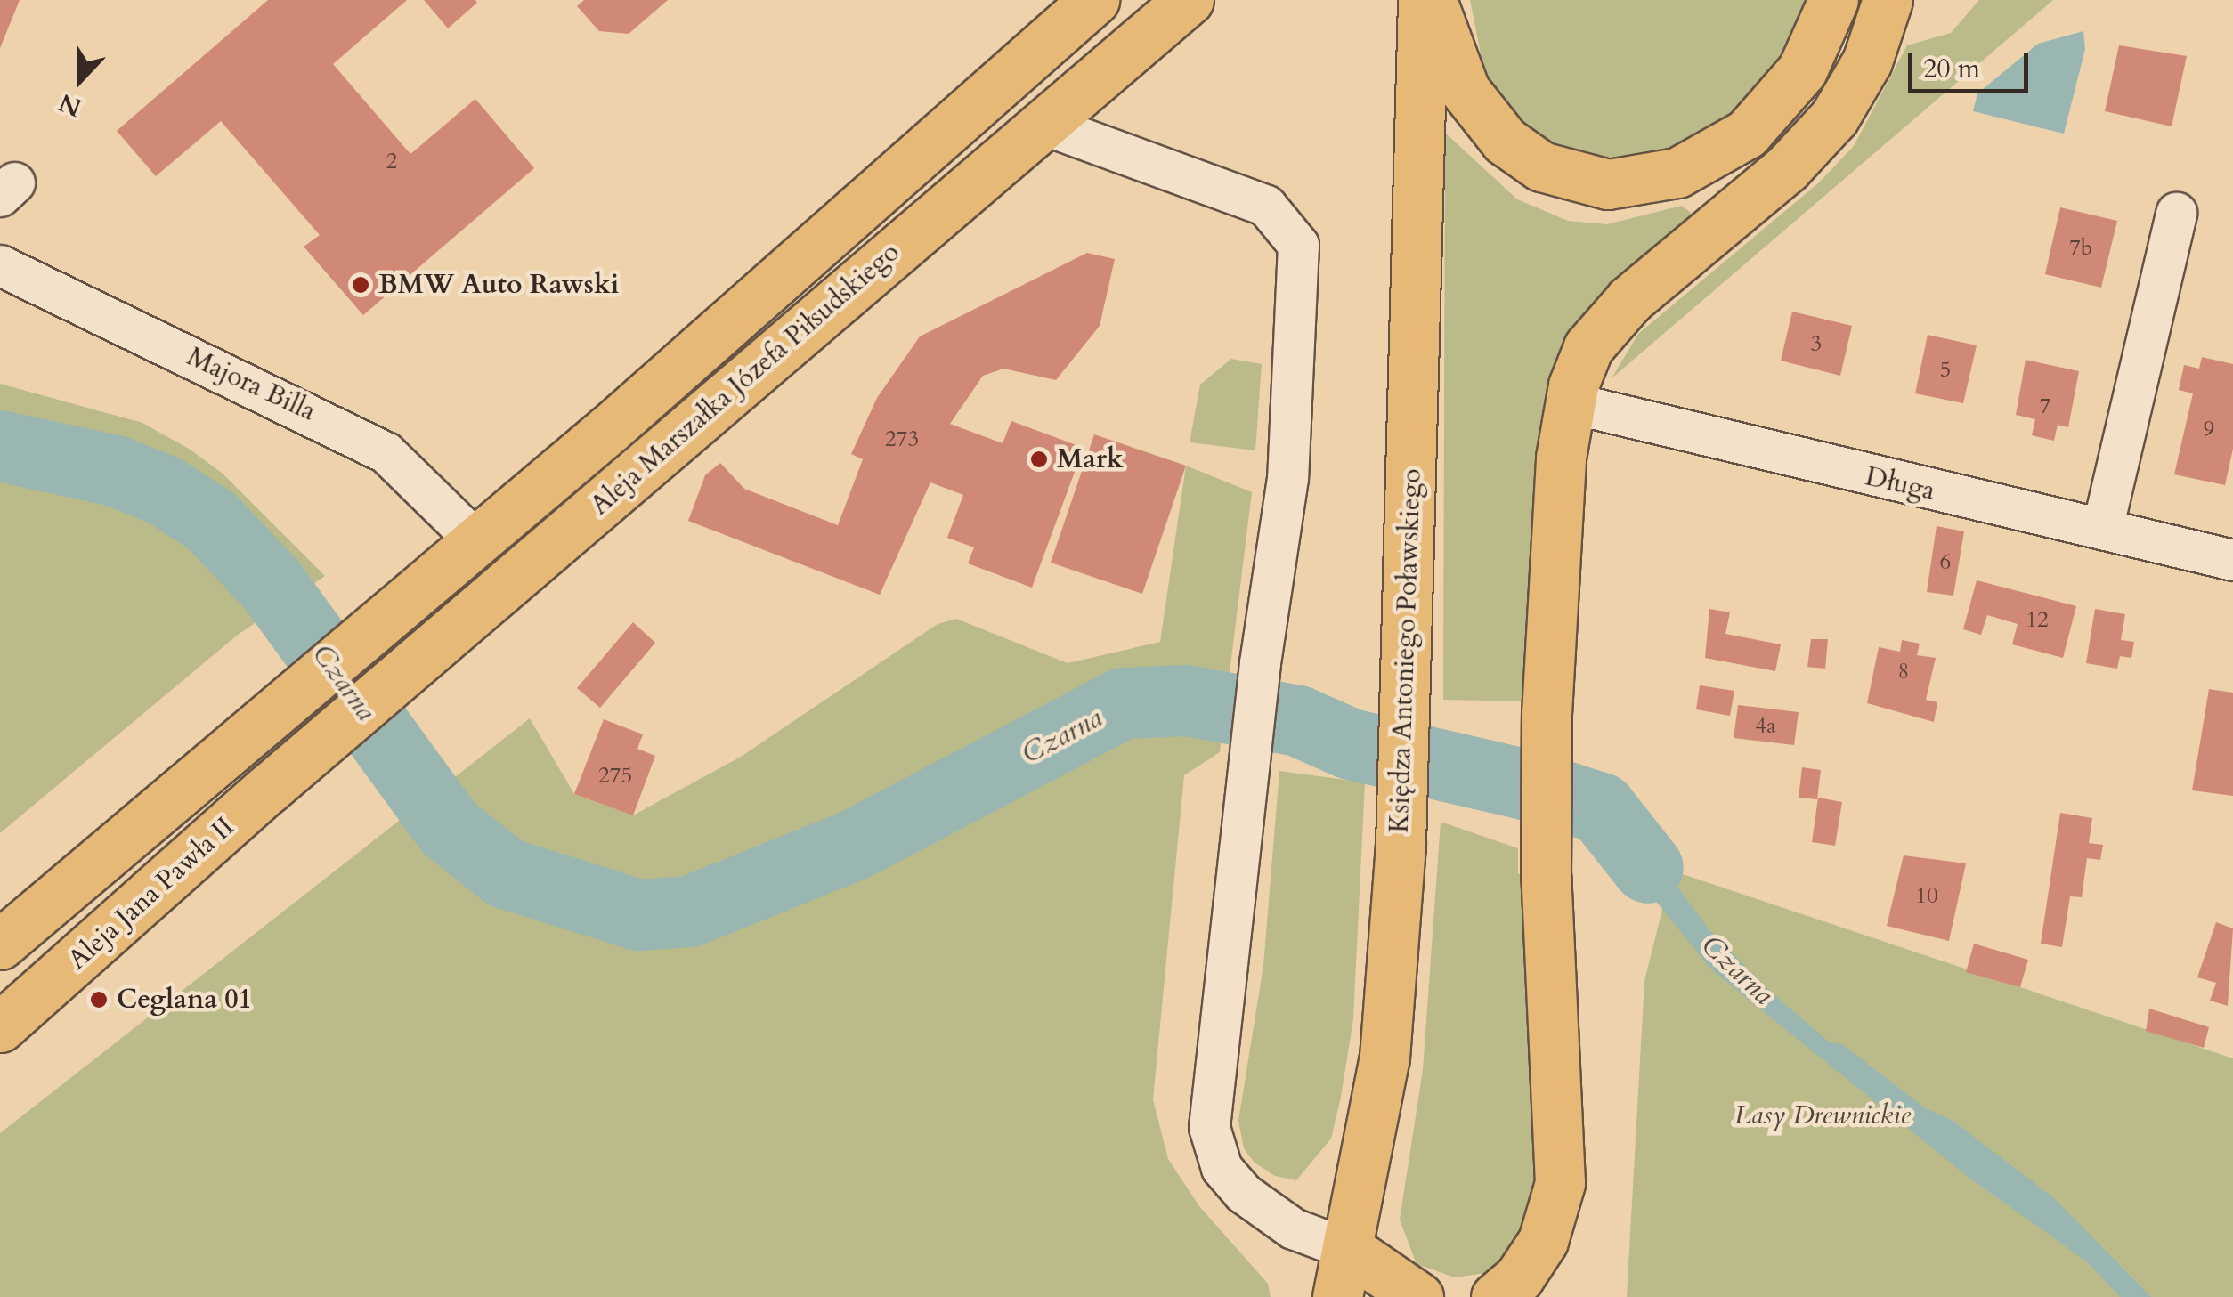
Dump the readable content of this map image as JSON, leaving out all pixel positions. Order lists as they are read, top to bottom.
{
  "streets": {
    "main road": ["Aleja Marszałka Józefa Piłsudskiego", "Księdza Antoniego Poławskiego", "Aleja Jana Pawła II"],
    "street": ["Majora Billa", "Długa"]
  },
  "crossings": [
    ["Aleja Marszałka Józefa Piłsudskiego", "Majora Billa"],
    ["Aleja Marszałka Józefa Piłsudskiego", "Aleja Jana Pawła II"]
  ],
  "water": ["Czarna"],
  "parks": ["Lasy Drewnickie"],
  "places": ["BMW Auto Rawski", "Mark", "Ceglana 01"],
  "house_numbers": [
    "2",
    "7b",
    "3",
    "5",
    "7",
    "9",
    "273",
    "6",
    "12",
    "8",
    "4a",
    "275",
    "10"
  ],
  "scale_bar": "20 m",
  "north": "bottom"
}
